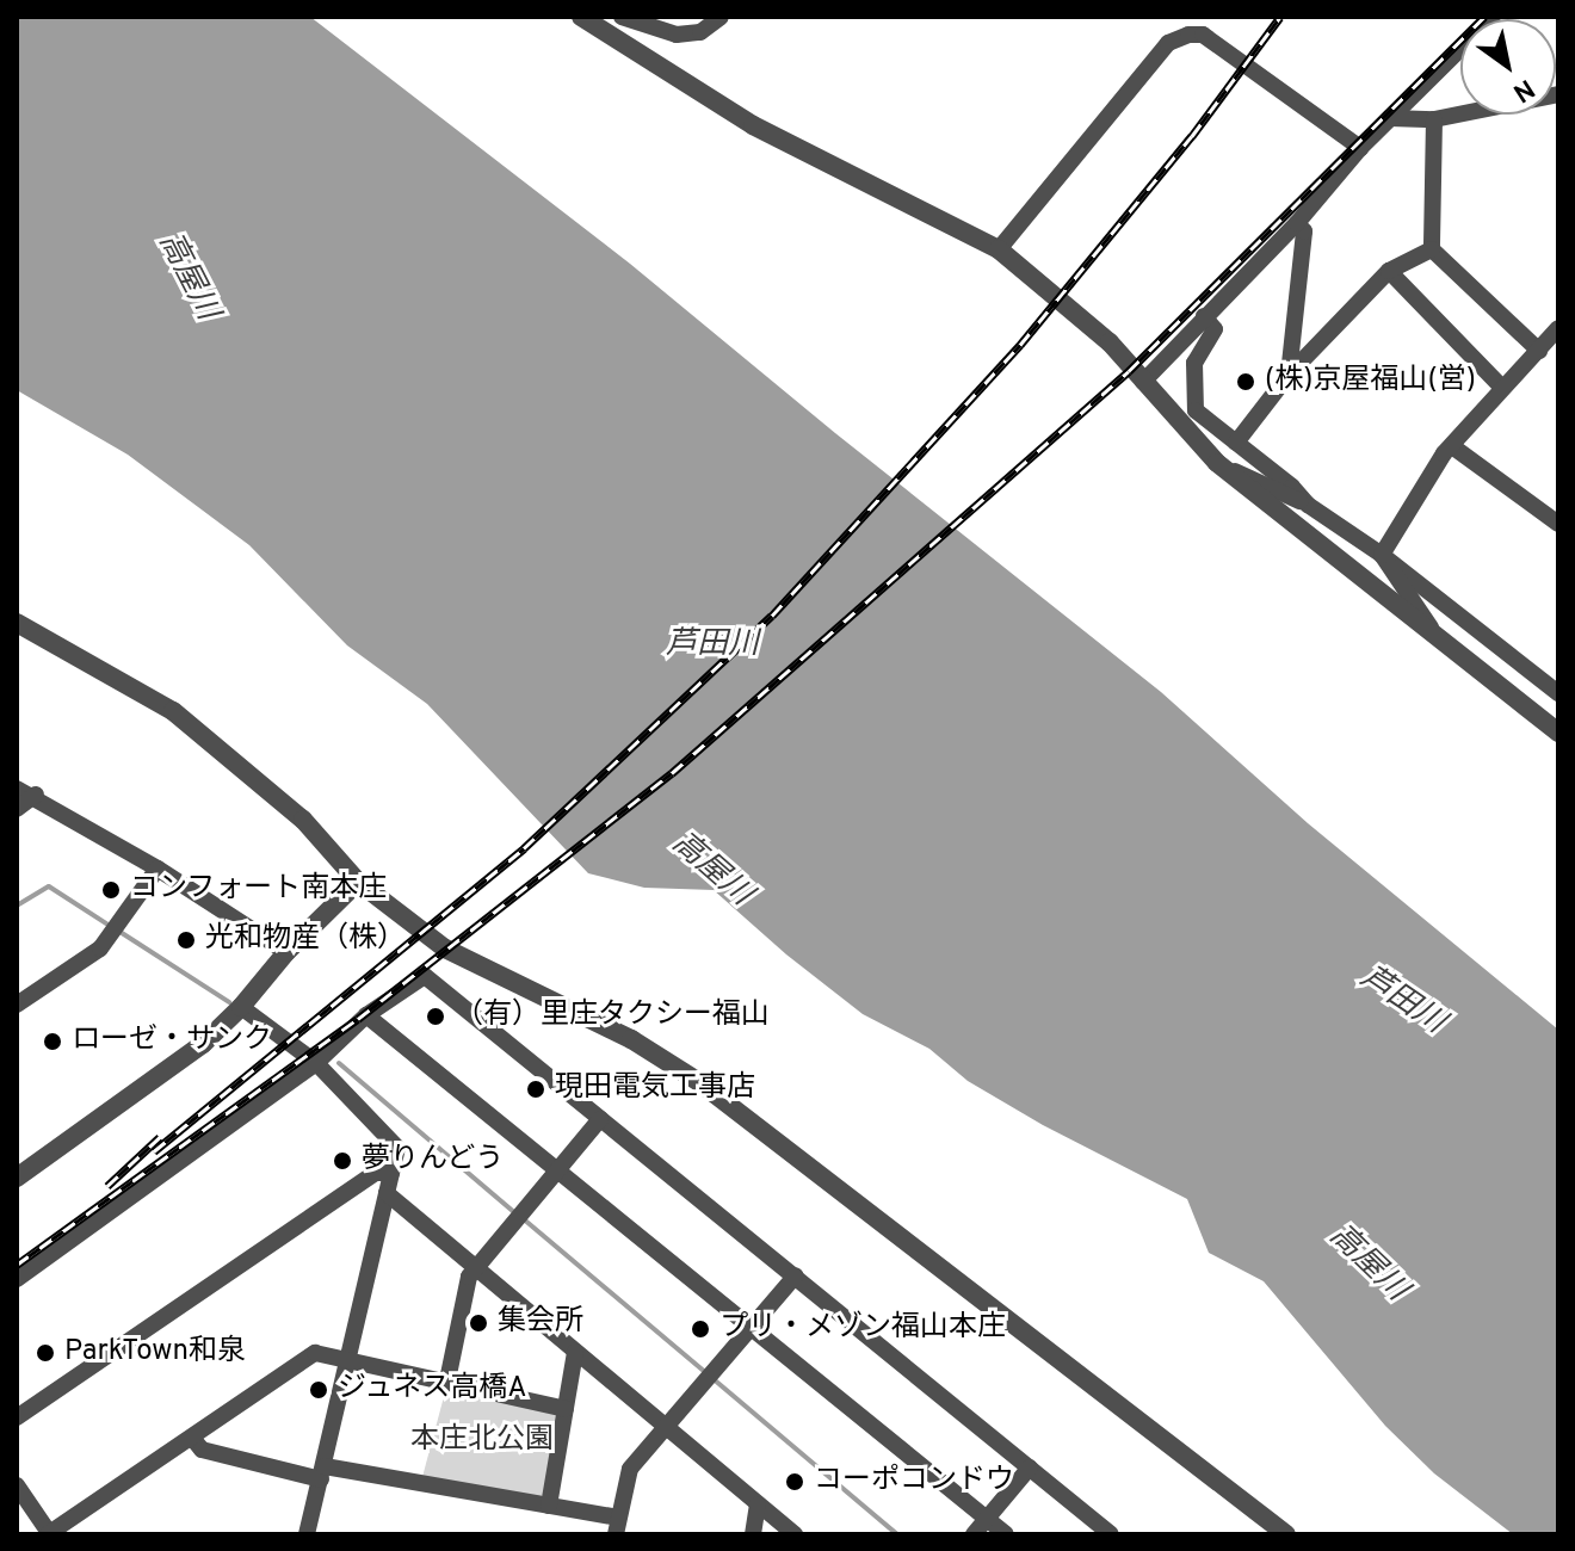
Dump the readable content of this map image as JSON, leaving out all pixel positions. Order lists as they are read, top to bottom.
{
  "water": ["高屋川", "芦田川"],
  "parks": ["本庄北公園"],
  "places": [
    "(株)京屋福山(営)",
    "コンフォート南本庄",
    "光和物産（株）",
    "（有）里庄タクシー福山",
    "ローゼ・サンク",
    "現田電気工事店",
    "夢りんどう",
    "集会所",
    "プリ・メゾン福山本庄",
    "ParkTown和泉",
    "ジュネス高橋A",
    "コーポコンドウ"
  ],
  "north": "bottom right"
}
